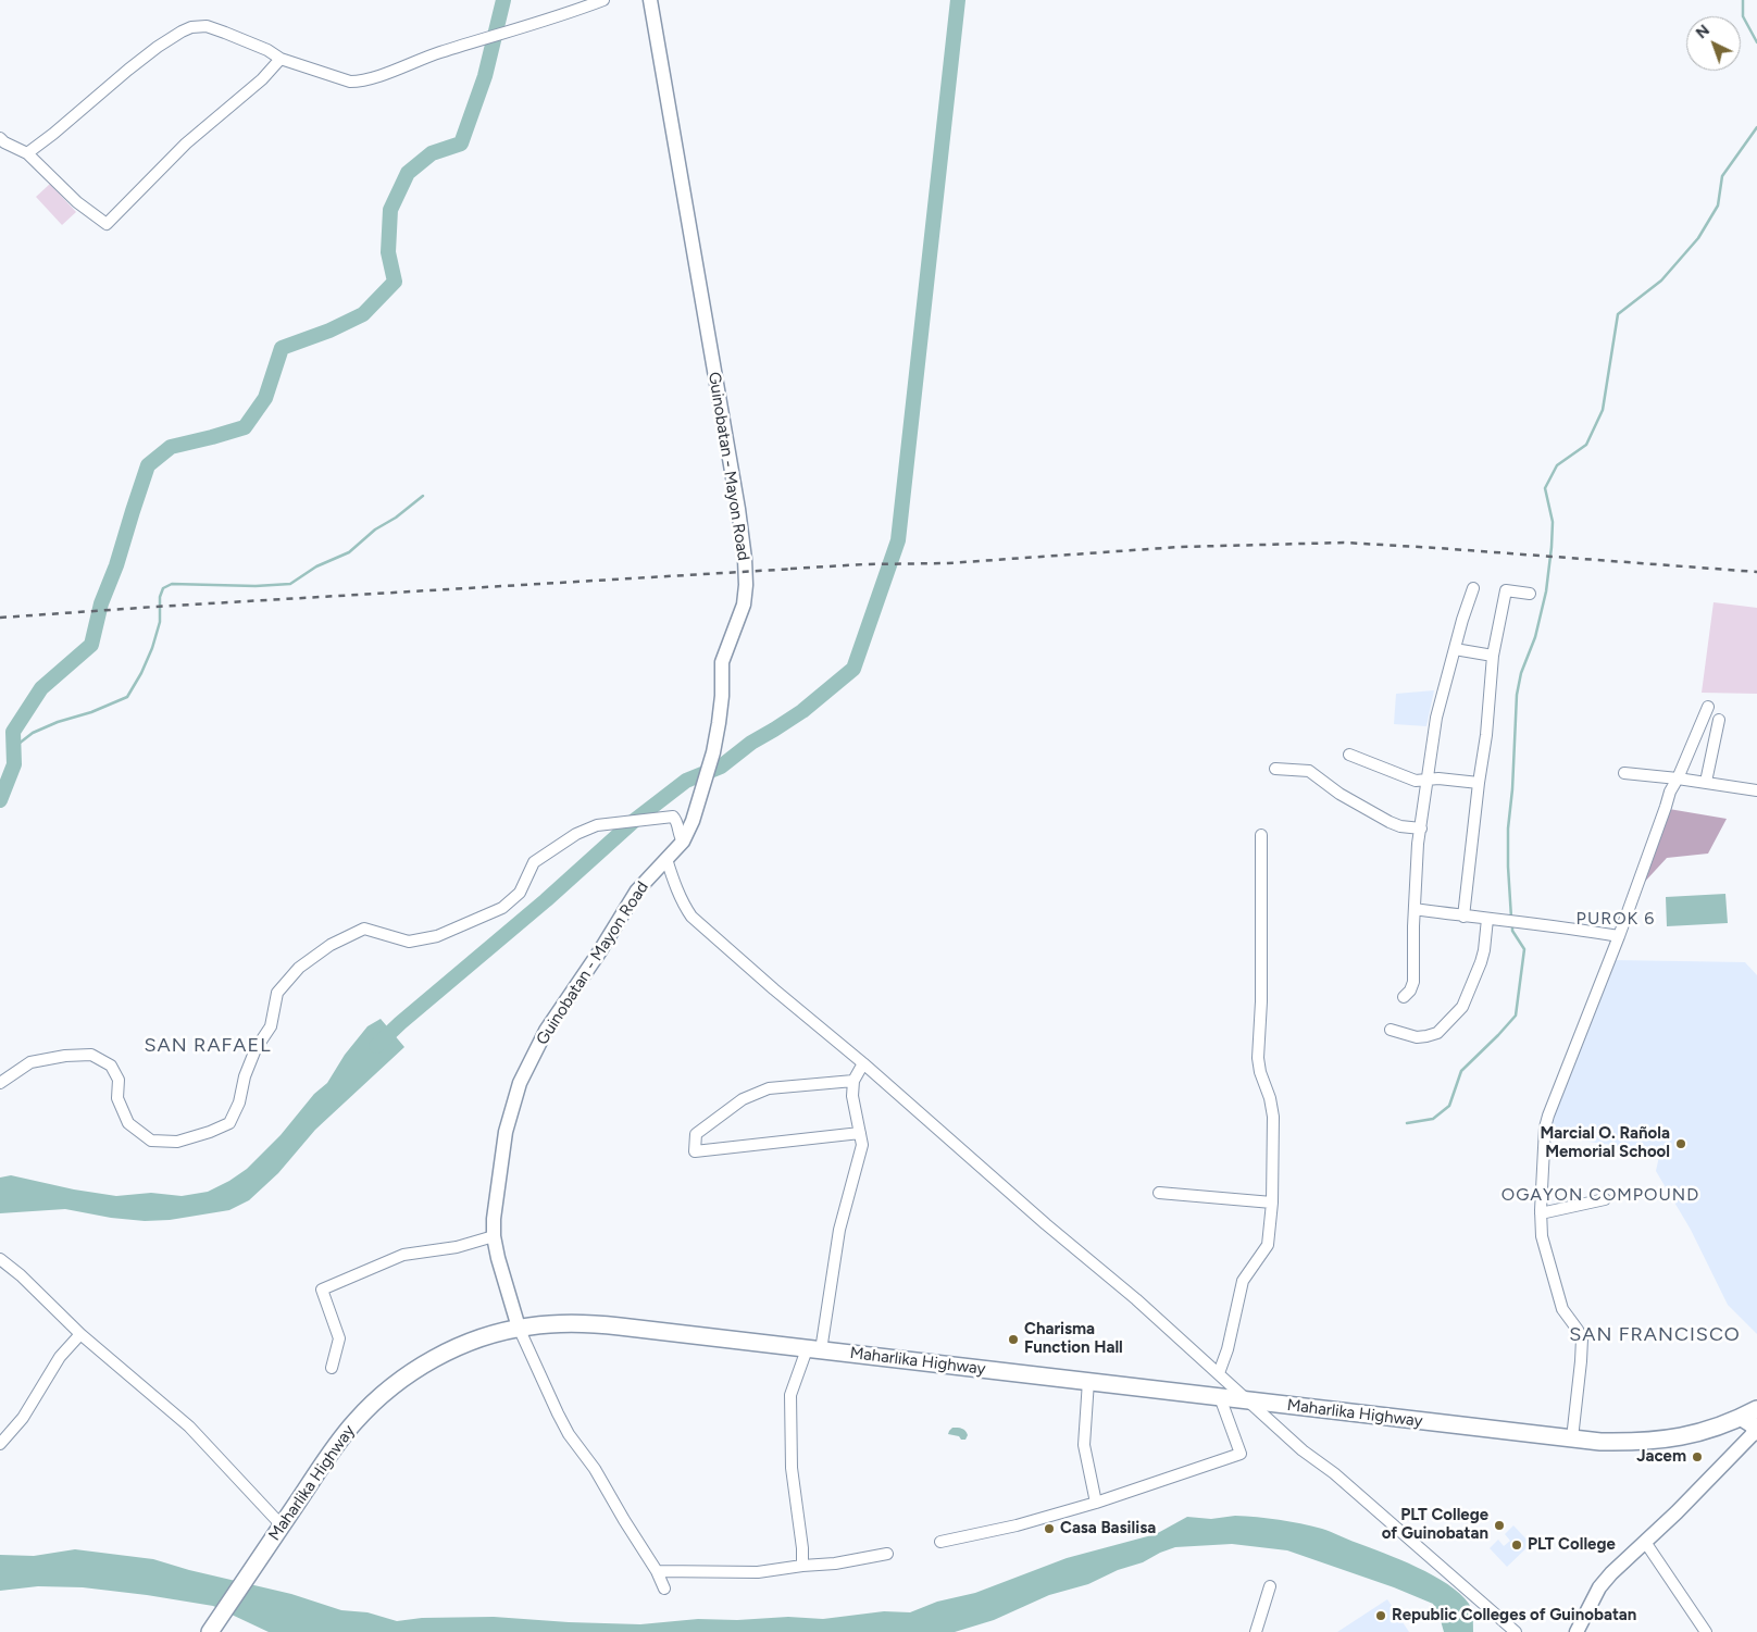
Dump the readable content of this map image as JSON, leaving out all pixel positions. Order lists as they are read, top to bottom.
{
  "streets": {
    "highway": ["Maharlika Highway"],
    "main road": ["Guinobatan - Mayon Road"]
  },
  "crossings": [
    ["Guinobatan - Mayon Road", "Maharlika Highway"]
  ],
  "districts": [
    "PUROK 6",
    "SAN RAFAEL",
    "OGAYON COMPOUND",
    "SAN FRANCISCO"
  ],
  "places": [
    "Marcial O. Rañola Memorial School",
    "Charisma Function Hall",
    "Jacem",
    "PLT College of Guinobatan",
    "Casa Basilisa",
    "PLT College",
    "Republic Colleges of Guinobatan"
  ],
  "north": "top left"
}
